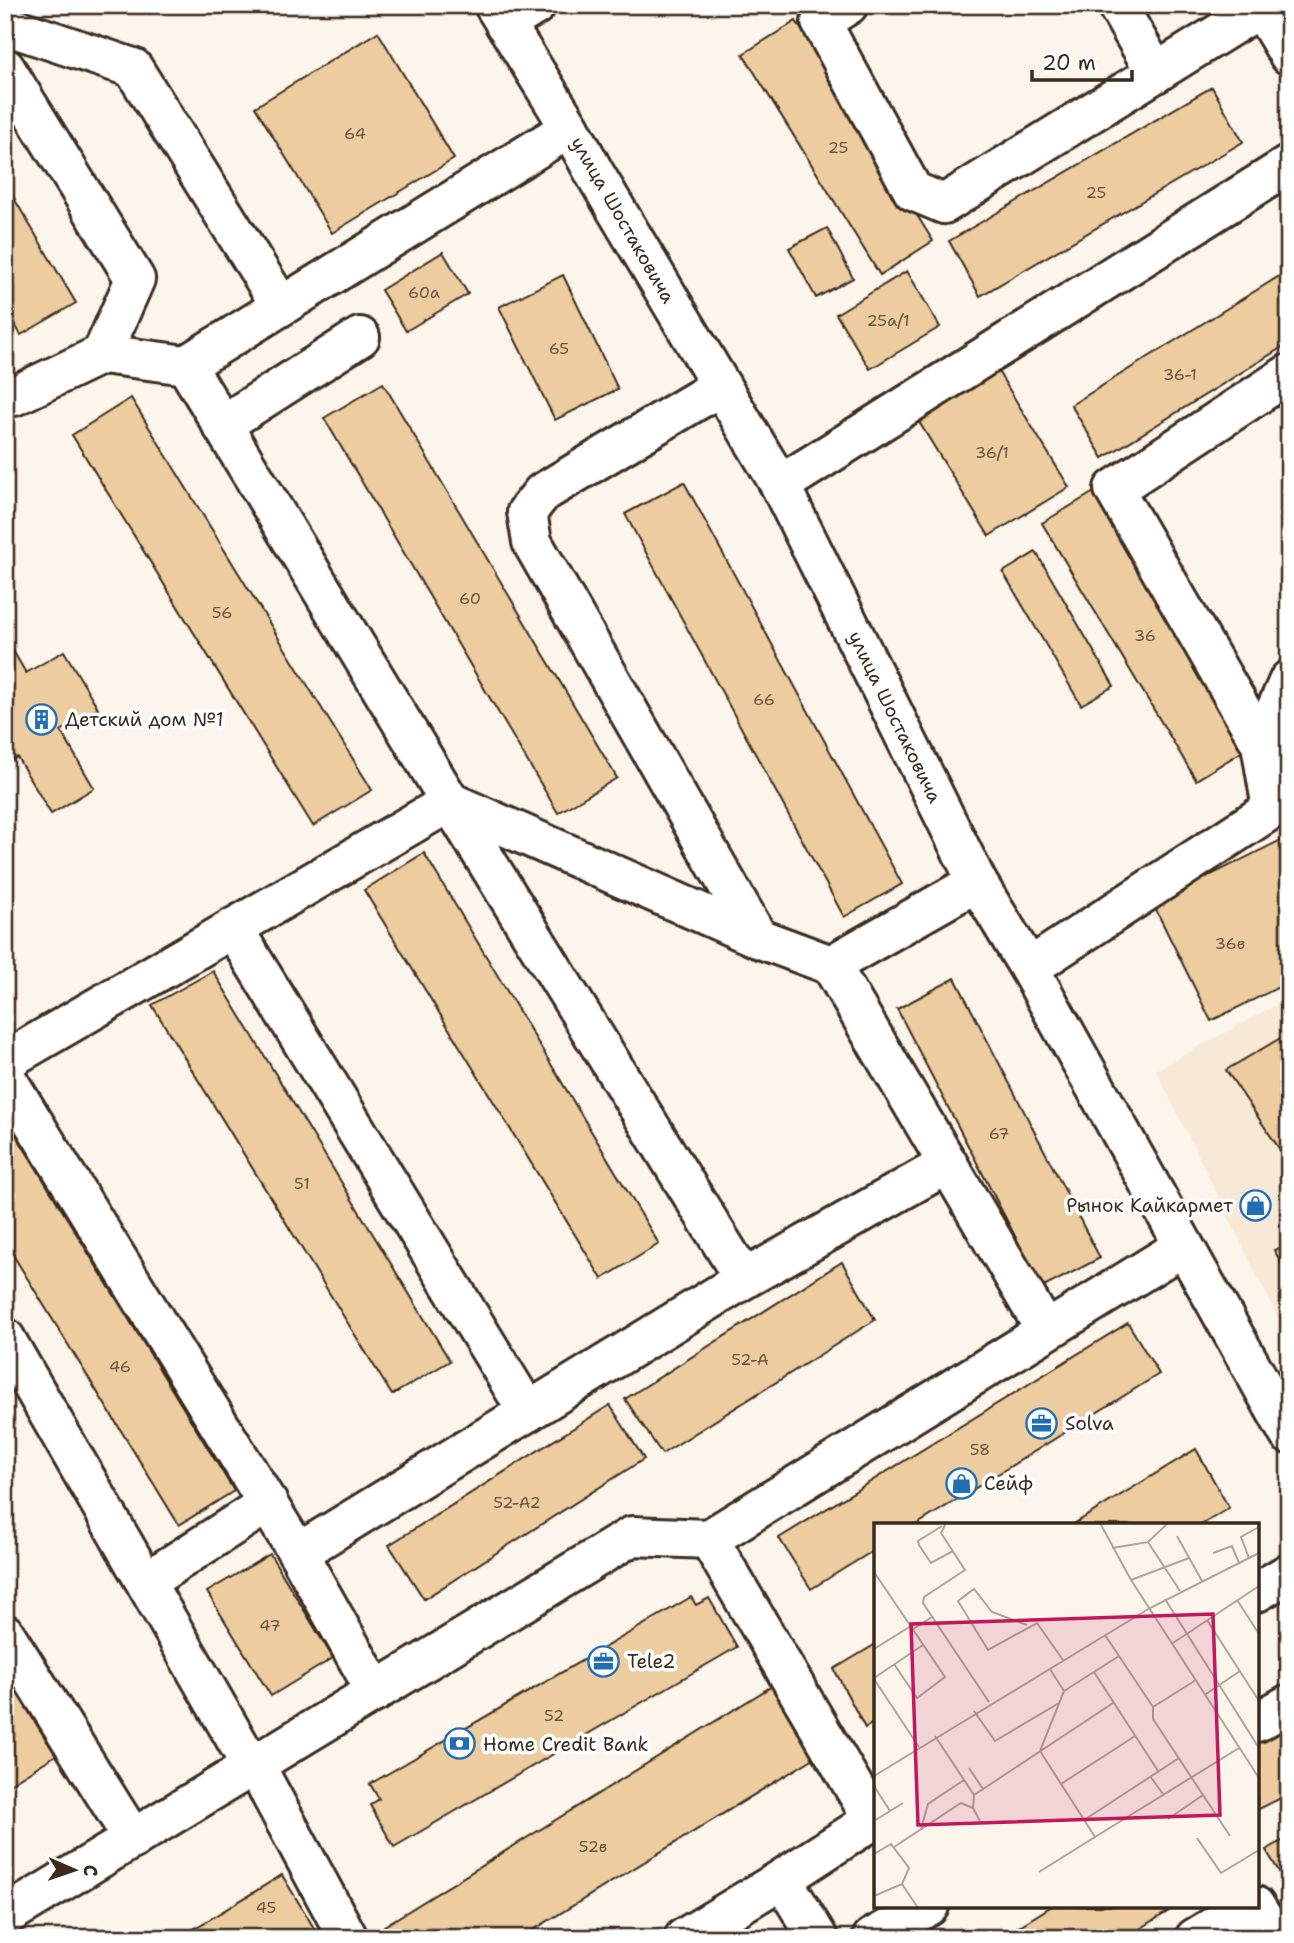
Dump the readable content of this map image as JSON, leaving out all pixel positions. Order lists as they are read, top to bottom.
{
  "streets": {
    "street": ["улица Шостаковича"]
  },
  "places": {
    "building": ["Детский дом №1"],
    "shop": ["Рынок Кайкармет", "Сейф"],
    "office": ["Solva", "Tele2"],
    "bank": ["Home Credit Bank"]
  },
  "house_numbers": [
    "64",
    "25",
    "25",
    "60а",
    "25а/1",
    "65",
    "36-1",
    "36/1",
    "60",
    "56",
    "36",
    "66",
    "36в",
    "67",
    "51",
    "52-А",
    "46",
    "58",
    "52-А2",
    "47",
    "52",
    "52в",
    "45"
  ],
  "scale_bar": "20 m",
  "north": "right"
}
